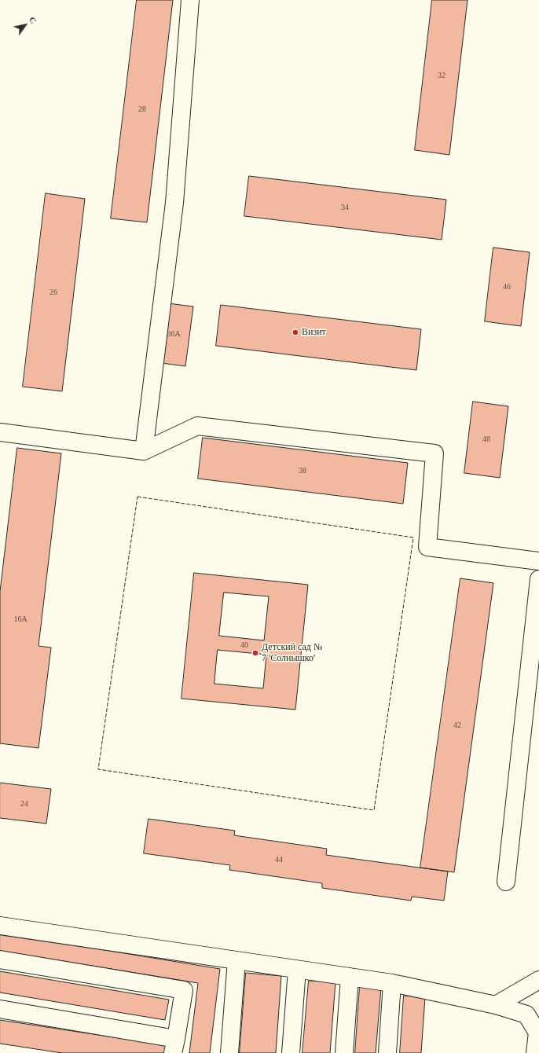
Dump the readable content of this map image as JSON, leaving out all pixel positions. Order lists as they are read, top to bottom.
{
  "places": ["Визит", "Детский сад № 7 'Солнышко'"],
  "house_numbers": [
    "32",
    "28",
    "34",
    "46",
    "26",
    "36А",
    "48",
    "38",
    "16А",
    "40",
    "42",
    "24",
    "44"
  ],
  "north": "top right"
}
